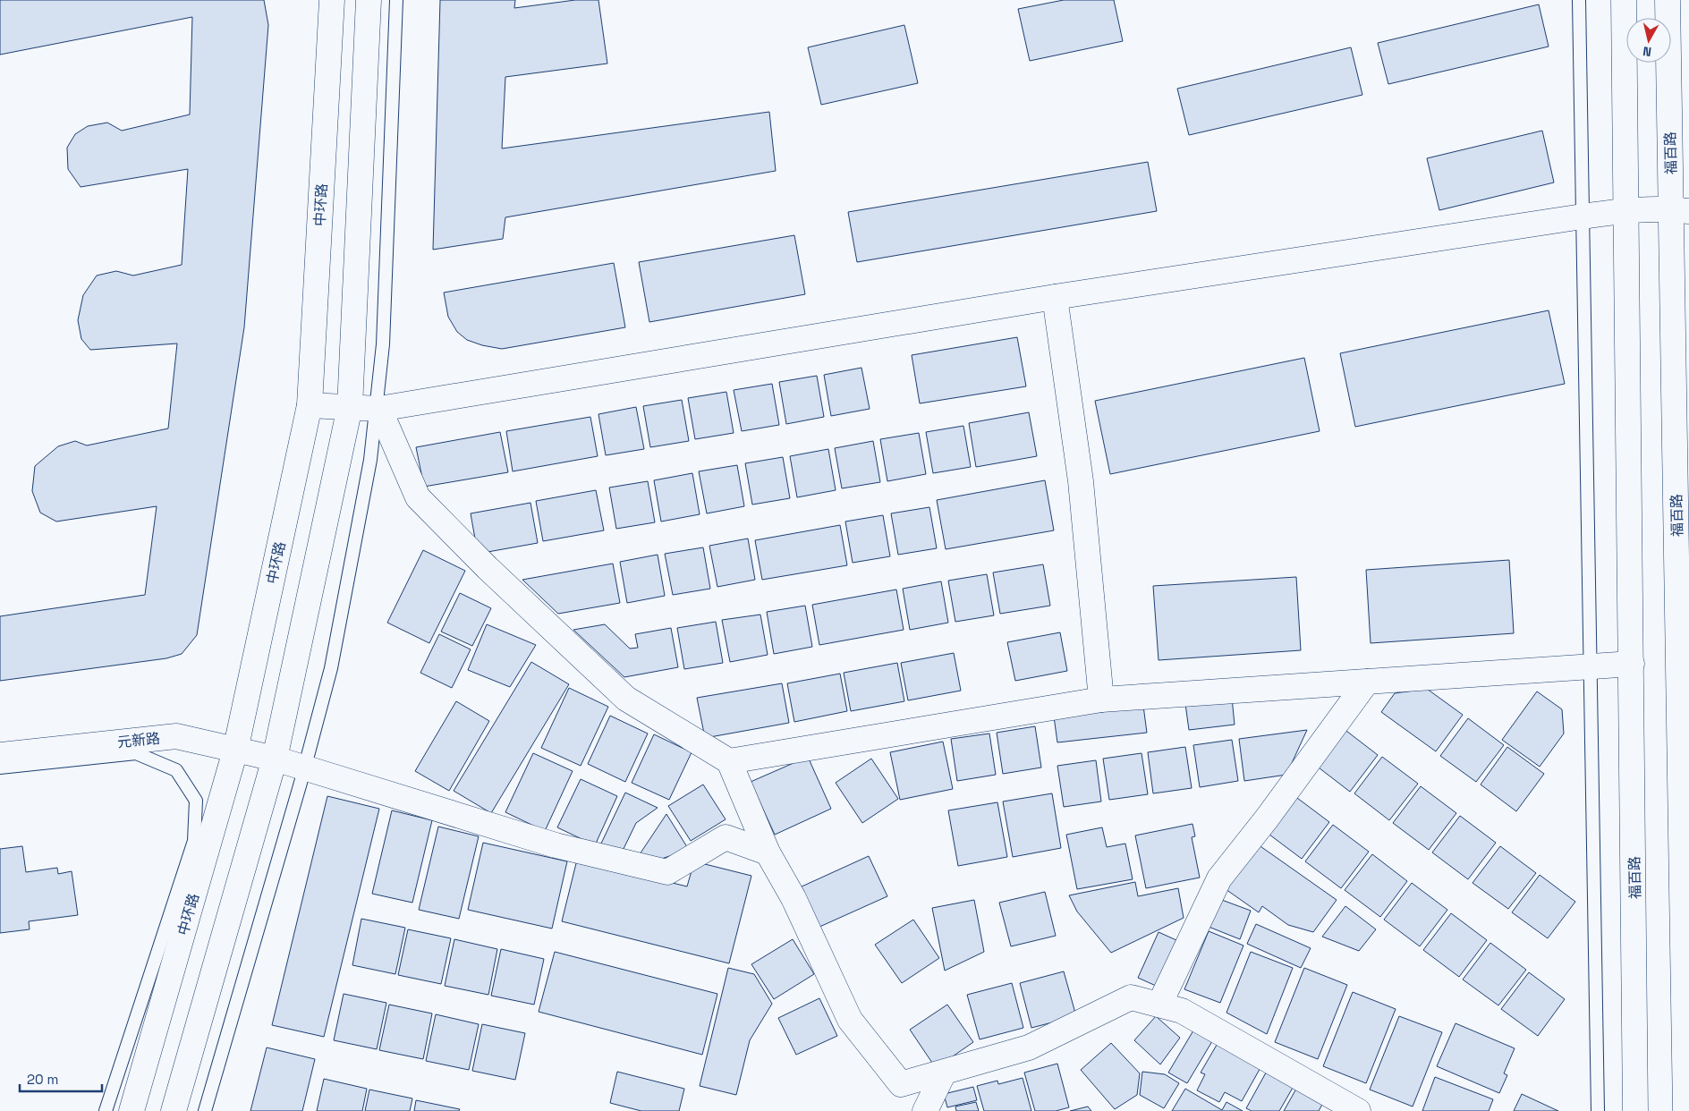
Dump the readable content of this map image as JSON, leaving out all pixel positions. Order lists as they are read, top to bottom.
{
  "streets": {
    "street": ["福百路", "中环路", "元新路"]
  },
  "crossings": [
    ["中环路", "元新路"]
  ],
  "scale_bar": "20 m",
  "north": "bottom"
}
